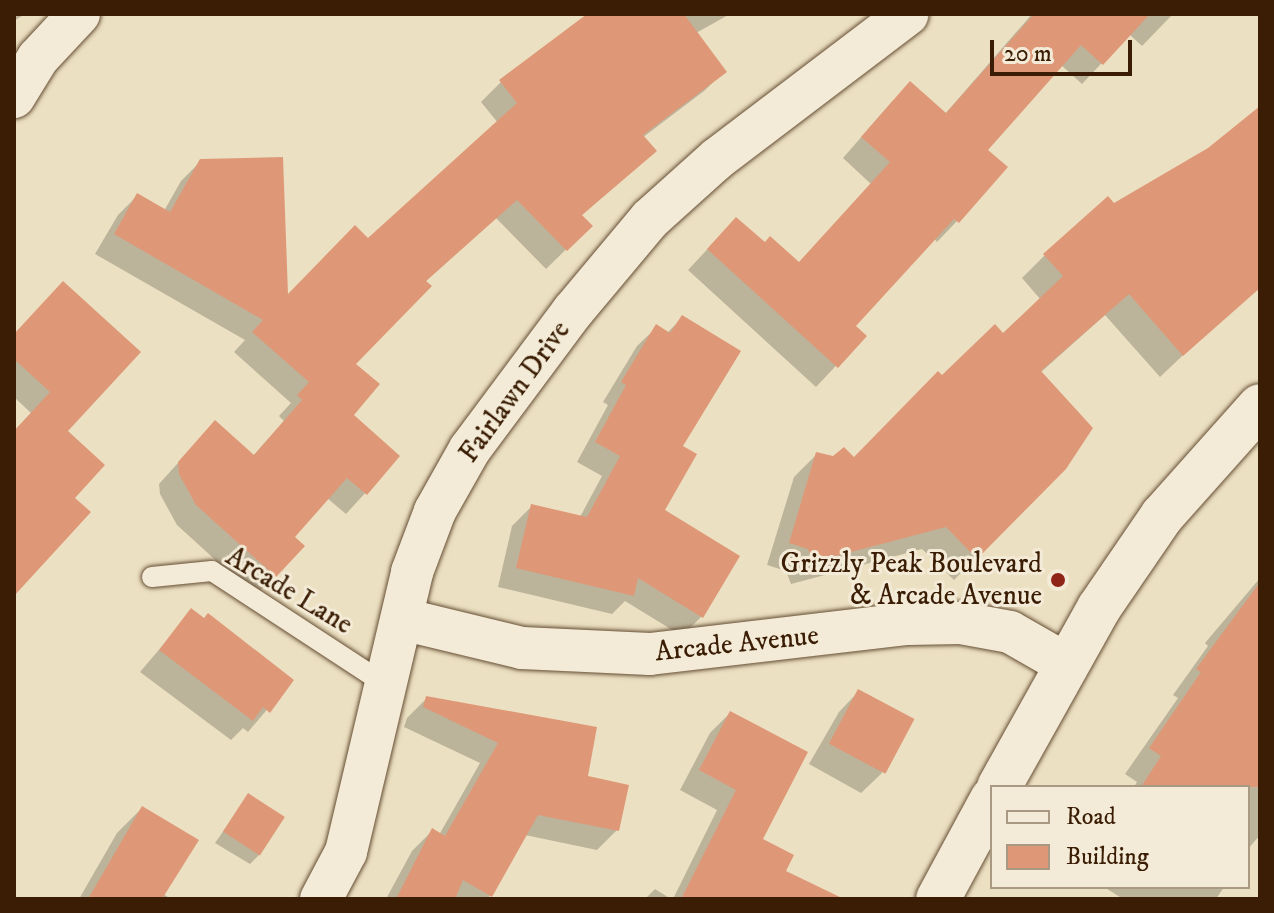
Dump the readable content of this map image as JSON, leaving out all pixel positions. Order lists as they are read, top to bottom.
{
  "streets": {
    "street": ["Fairlawn Drive", "Arcade Avenue"],
    "lane": ["Arcade Lane"]
  },
  "crossings": [
    ["Fairlawn Drive", "Arcade Lane"],
    ["Fairlawn Drive", "Arcade Avenue"]
  ],
  "places": ["Grizzly Peak Boulevard & Arcade Avenue"],
  "legend": ["Road", "Building"],
  "scale_bar": "20 m"
}
